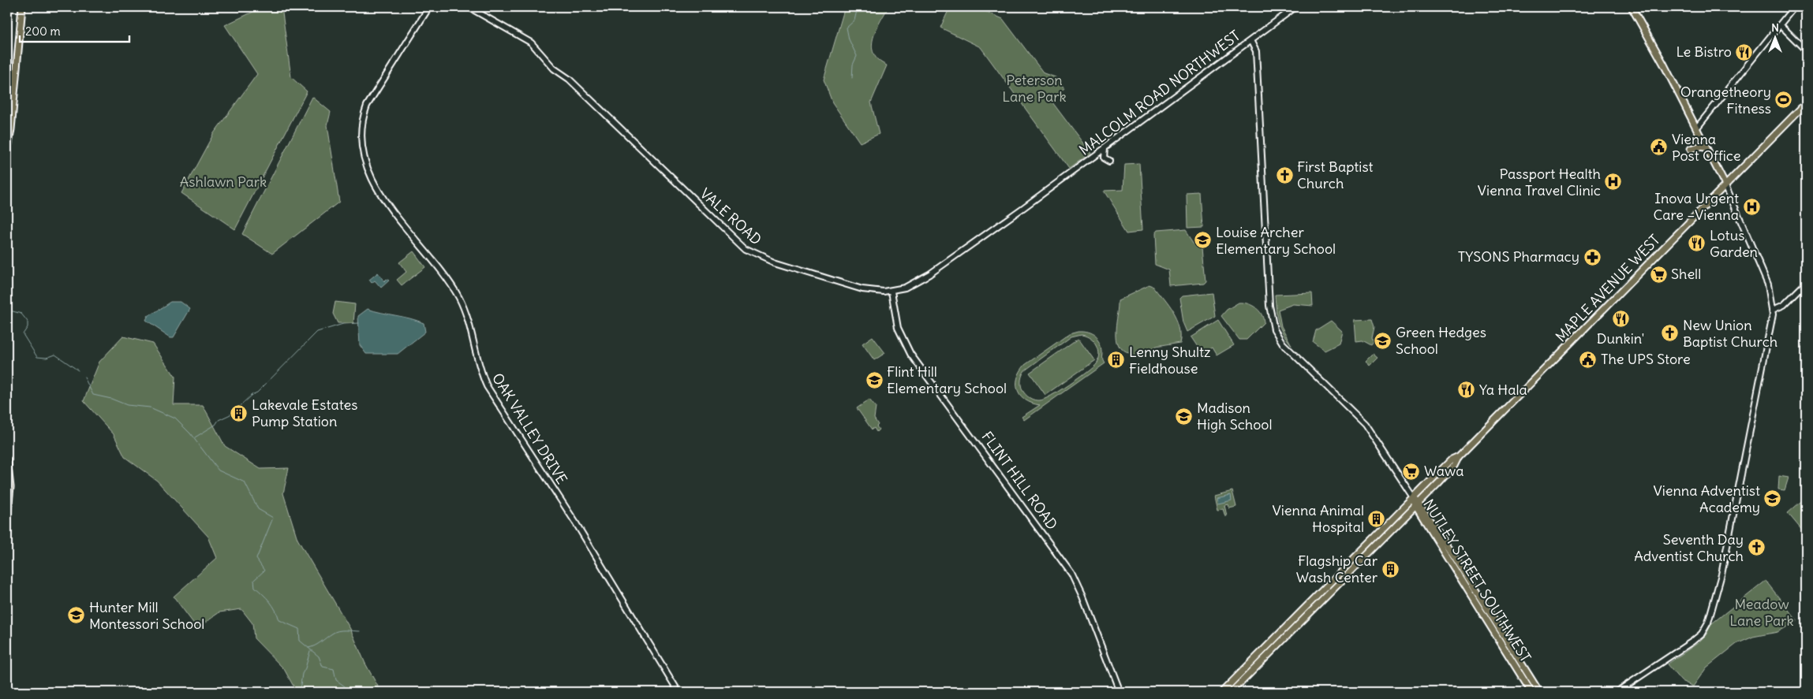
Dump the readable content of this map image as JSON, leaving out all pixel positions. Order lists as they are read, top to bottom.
{
  "streets": {
    "main road": ["MAPLE AVENUE WEST", "NUTLEY STREET SOUTHWEST"],
    "street": [
      "MALCOLM ROAD NORTHWEST",
      "VALE ROAD",
      "OAK VALLEY DRIVE",
      "FLINT HILL ROAD"
    ]
  },
  "crossings": [
    ["MALCOLM ROAD NORTHWEST", "VALE ROAD"],
    ["VALE ROAD", "FLINT HILL ROAD"],
    ["MAPLE AVENUE WEST", "NUTLEY STREET SOUTHWEST"]
  ],
  "parks": ["Peterson Lane Park", "Ashlawn Park", "Meadow Lane Park"],
  "places": {
    "restaurant": [
      "Le Bistro",
      "Lotus Garden",
      "Dunkin'",
      "Ya Hala"
    ],
    "sports": ["Orangetheory Fitness"],
    "public building": ["Vienna Post Office", "The UPS Store"],
    "church": ["First Baptist Church", "New Union Baptist Church", "Seventh Day Adventist Church"],
    "hospital": ["Passport Health Vienna Travel Clinic", "Inova Urgent Care –Vienna"],
    "school or university": [
      "Louise Archer Elementary School",
      "Green Hedges School",
      "Flint Hill Elementary School",
      "Madison High School",
      "Vienna Adventist Academy",
      "Hunter Mill Montessori School"
    ],
    "pharmacy": ["TYSONS Pharmacy"],
    "supermarket": ["Shell", "Wawa"],
    "building": [
      "Lenny Shultz Fieldhouse",
      "Lakevale Estates Pump Station",
      "Vienna Animal Hospital",
      "Flagship Car Wash Center"
    ]
  },
  "scale_bar": "200 m",
  "north": "top"
}
